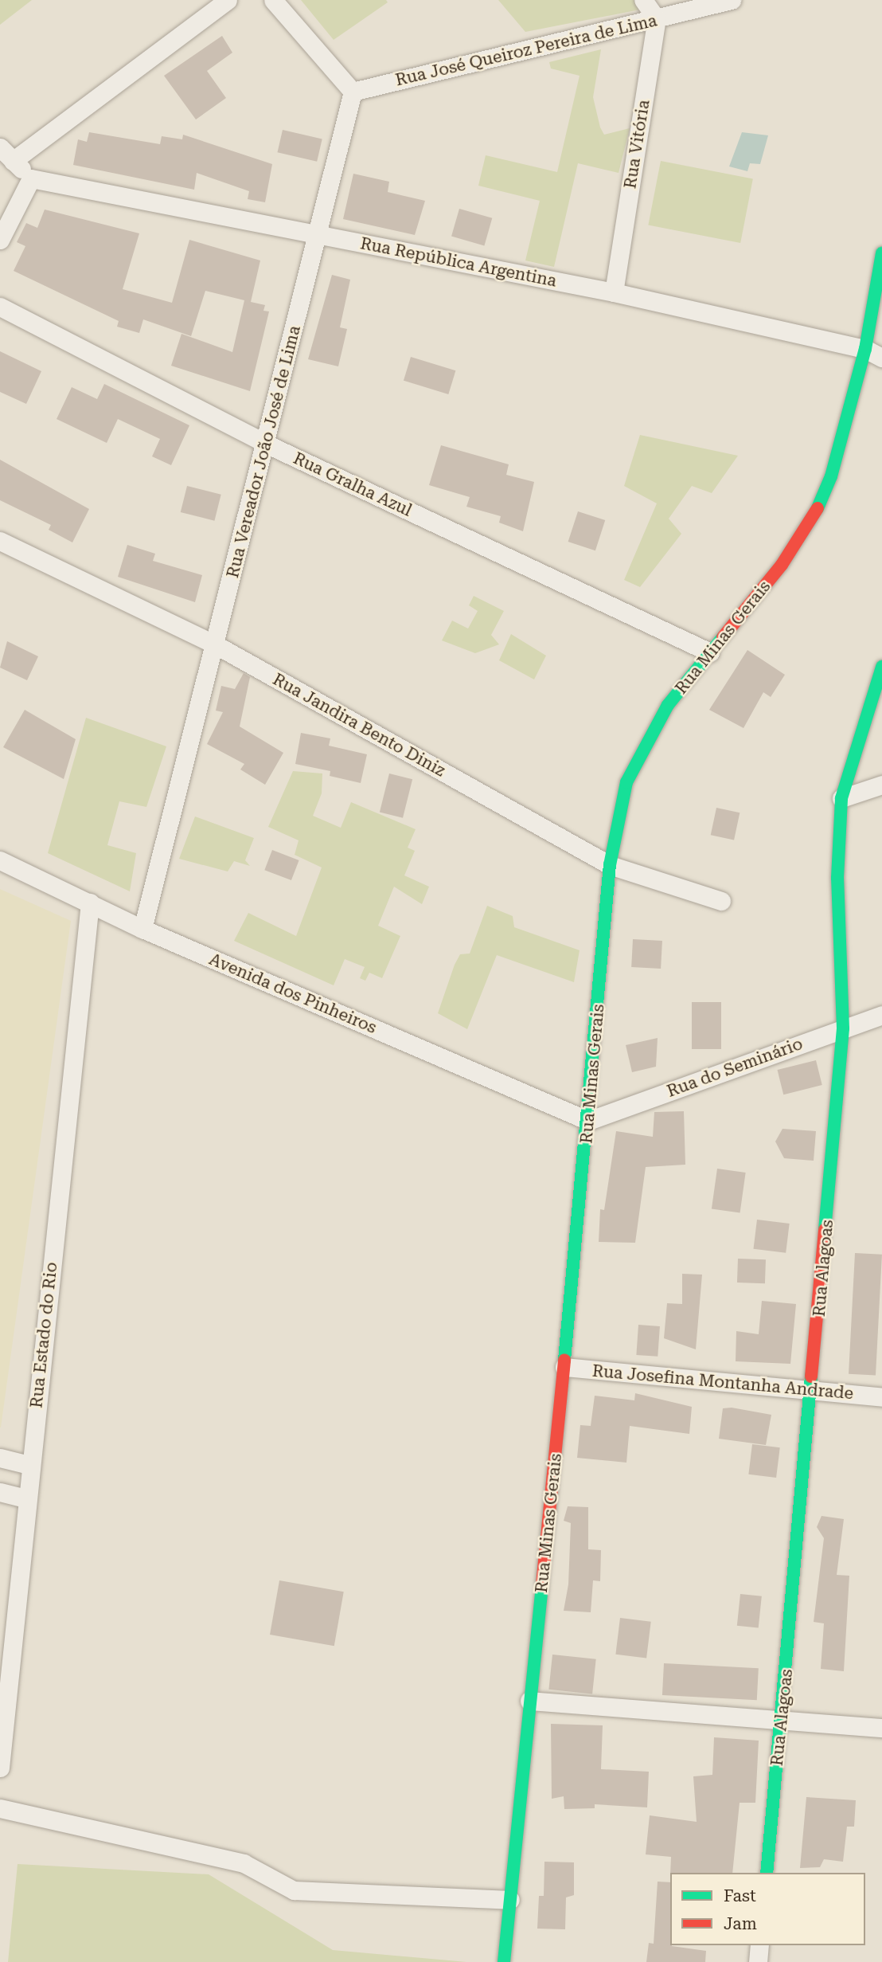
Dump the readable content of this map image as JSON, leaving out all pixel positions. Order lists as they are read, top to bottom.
{
  "streets": {
    "street": [
      "Rua José Queiroz Pereira de Lima",
      "Rua Vitória",
      "Rua República Argentina",
      "Rua Vereador João José de Lima",
      "Rua Gralha Azul",
      "Rua Minas Gerais",
      "Rua Jandira Bento Diniz",
      "Avenida dos Pinheiros",
      "Rua do Seminário",
      "Rua Alagoas",
      "Rua Estado do Rio",
      "Rua Josefina Montanha Andrade"
    ]
  },
  "crossings": [
    ["Rua José Queiroz Pereira de Lima", "Rua Vitória"],
    ["Rua José Queiroz Pereira de Lima", "Rua Vereador João José de Lima"],
    ["Rua Vitória", "Rua República Argentina"],
    ["Rua República Argentina", "Rua Vereador João José de Lima"],
    ["Rua República Argentina", "Rua Minas Gerais"],
    ["Rua Vereador João José de Lima", "Rua Gralha Azul"],
    ["Rua Vereador João José de Lima", "Rua Jandira Bento Diniz"],
    ["Rua Vereador João José de Lima", "Avenida dos Pinheiros"],
    ["Rua Gralha Azul", "Rua Minas Gerais"],
    ["Rua Minas Gerais", "Rua Jandira Bento Diniz"],
    ["Rua Minas Gerais", "Avenida dos Pinheiros"],
    ["Rua Minas Gerais", "Rua do Seminário"],
    ["Rua Minas Gerais", "Rua Josefina Montanha Andrade"],
    ["Avenida dos Pinheiros", "Rua do Seminário"],
    ["Avenida dos Pinheiros", "Rua Estado do Rio"],
    ["Rua do Seminário", "Rua Alagoas"],
    ["Rua Alagoas", "Rua Josefina Montanha Andrade"]
  ],
  "legend": ["Fast", "Jam"]
}
